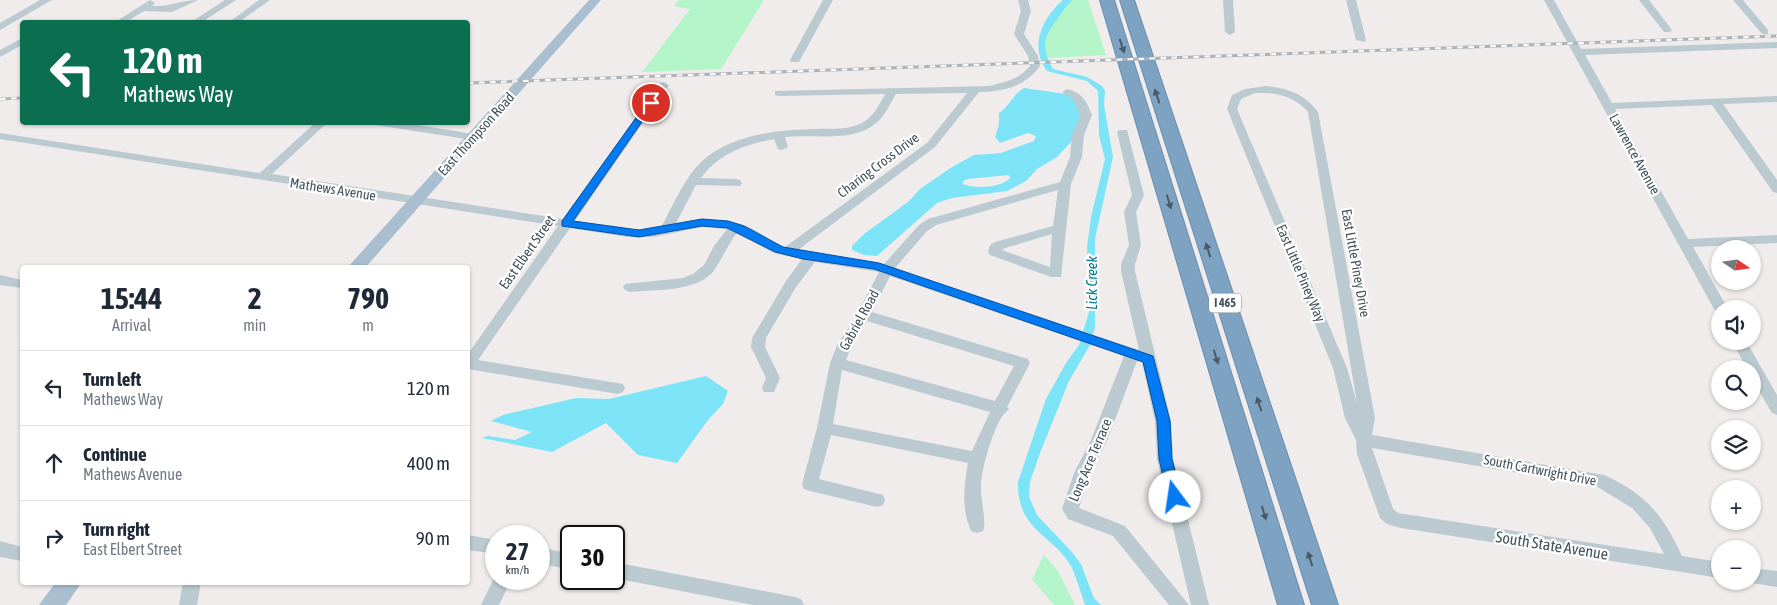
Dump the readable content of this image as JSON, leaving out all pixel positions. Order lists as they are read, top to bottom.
{
  "streets": {
    "highway": ["I 465"],
    "main road": ["East Thompson Road"],
    "street": [
      "Lawrence Avenue",
      "Charing Cross Drive",
      "Mathews Avenue",
      "East Elbert Street",
      "East Little Piney Drive",
      "East Little Piney Way",
      "Gabriel Road",
      "Long Acre Terrace",
      "South Cartwright Drive",
      "South State Avenue"
    ]
  },
  "crossings": [
    ["East Thompson Road", "Mathews Avenue"],
    ["Charing Cross Drive", "Mathews Avenue"],
    ["Mathews Avenue", "East Elbert Street"],
    ["Mathews Avenue", "Gabriel Road"],
    ["Mathews Avenue", "Long Acre Terrace"],
    ["East Little Piney Drive", "East Little Piney Way"],
    ["East Little Piney Drive", "South Cartwright Drive"],
    ["East Little Piney Way", "South Cartwright Drive"],
    ["East Little Piney Way", "South State Avenue"],
    ["South Cartwright Drive", "South State Avenue"]
  ],
  "water": ["Lick Creek"],
  "north": "right",
  "page": {
    "turn": ["120 m", "Mathews Way"],
    "map_buttons": ["+", "−"],
    "eta": [
      "15:44",
      "Arrival",
      "2",
      "min",
      "790",
      "m"
    ],
    "list": [
      {
        "name": "Turn left",
        "note": "Mathews Way",
        "value": "120 m"
      },
      {
        "name": "Continue",
        "note": "Mathews Avenue",
        "value": "400 m"
      },
      {
        "name": "Turn right",
        "note": "East Elbert Street",
        "value": "90 m"
      }
    ],
    "speed": "27 km/h",
    "limit": "30"
  }
}
